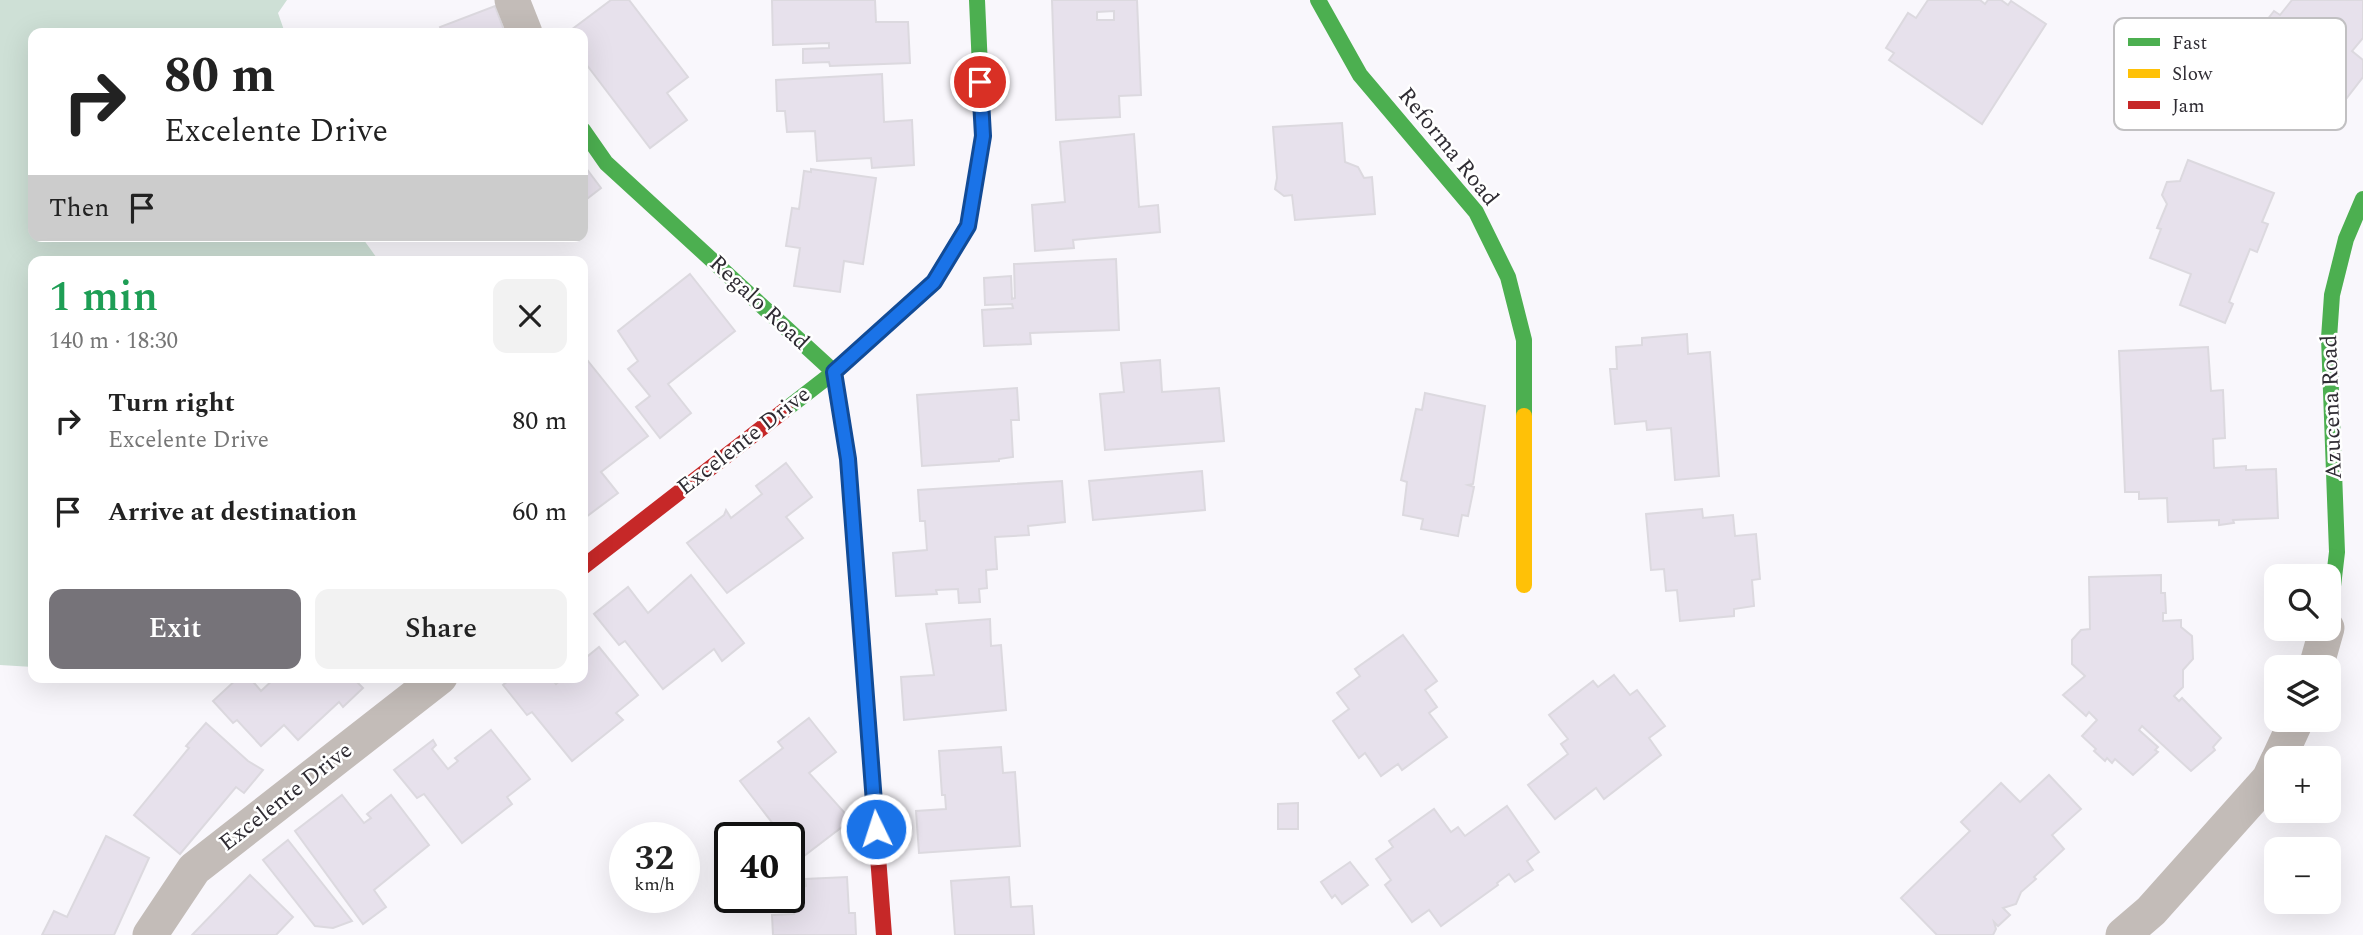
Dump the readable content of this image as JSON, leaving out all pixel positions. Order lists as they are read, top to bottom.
{
  "streets": {
    "street": [
      "Reforma Road",
      "Regalo Road",
      "Azucena Road",
      "Excelente Drive"
    ]
  },
  "crossings": [
    ["Regalo Road", "Excelente Drive"]
  ],
  "legend": ["Fast", "Slow", "Jam"],
  "page": {
    "turn": ["80 m", "Excelente Drive"],
    "then": "Then",
    "heading": ["1 min", "140 m · 18:30"],
    "list": [
      {
        "name": "Turn right",
        "note": "Excelente Drive",
        "value": "80 m"
      },
      {
        "name": "Arrive at destination",
        "value": "60 m"
      }
    ],
    "map_buttons": ["+", "−"],
    "buttons": ["Exit", "Share"],
    "speed": "32 km/h",
    "limit": "40"
  }
}
